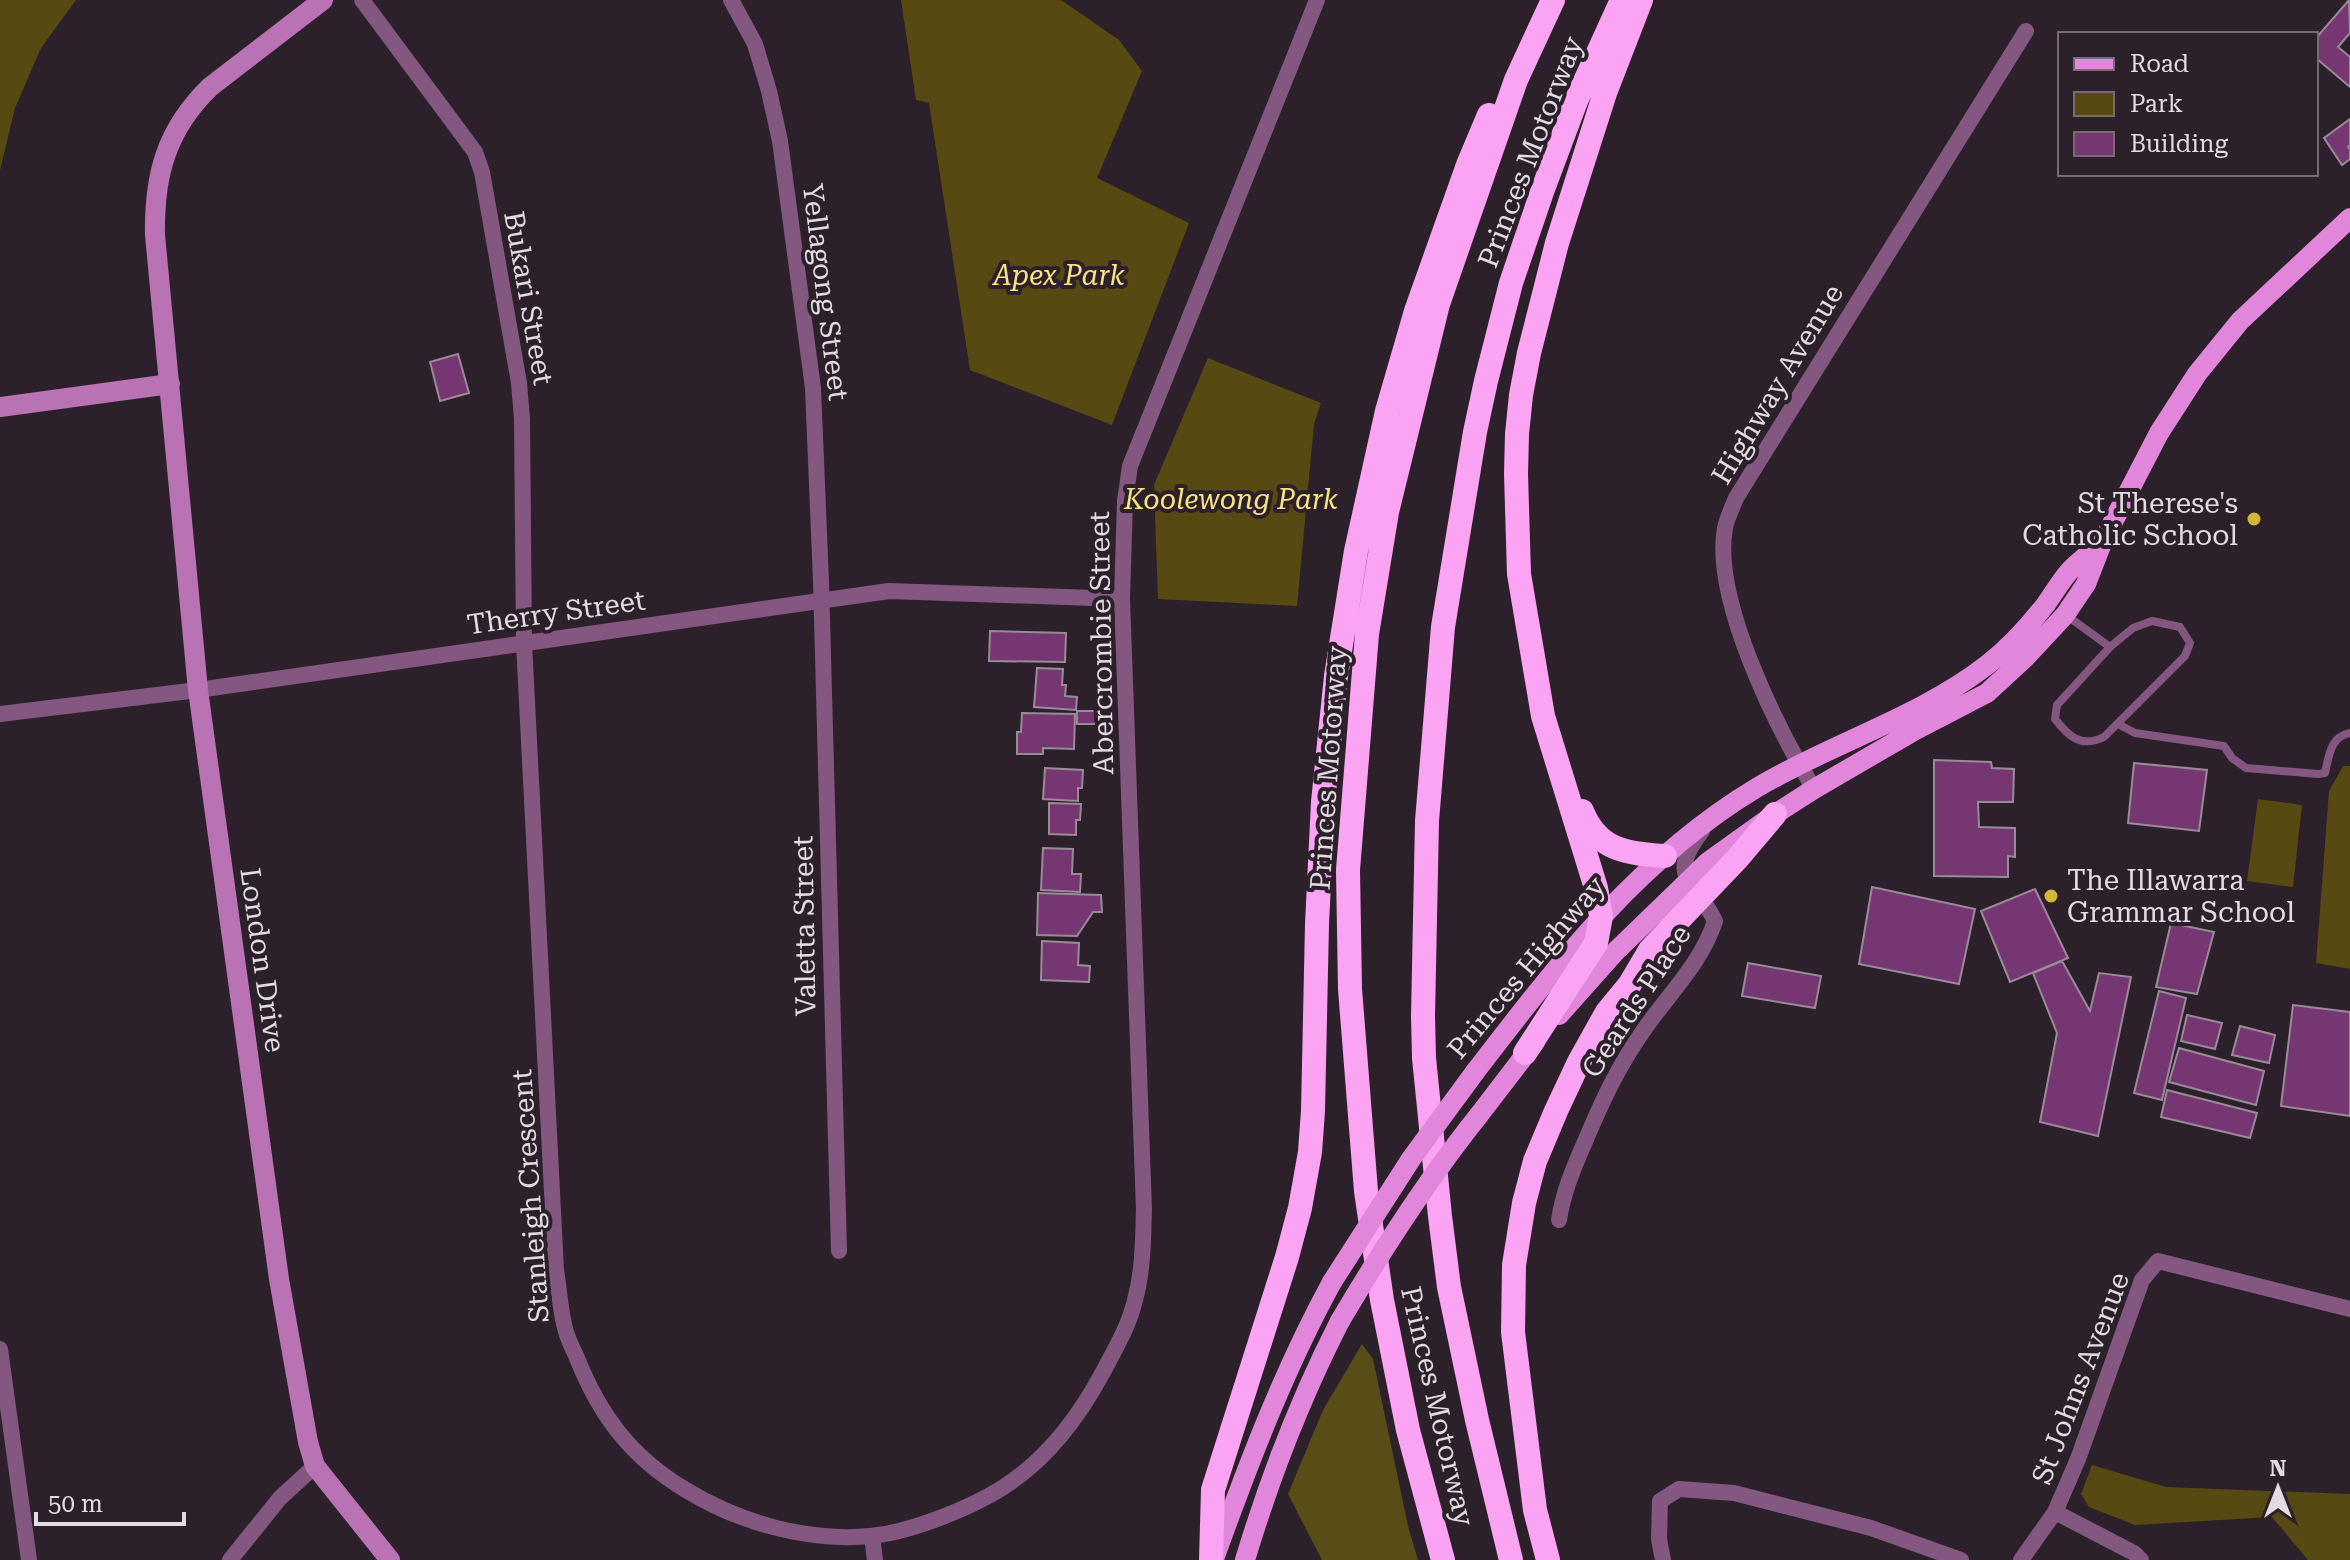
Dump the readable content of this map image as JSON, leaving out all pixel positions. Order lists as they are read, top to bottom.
{
  "streets": {
    "highway": ["Princes Motorway"],
    "main road": ["Princes Highway"],
    "street": [
      "Yellagong Street",
      "Bukari Street",
      "Highway Avenue",
      "Therry Street",
      "Abercrombie Street",
      "Valetta Street",
      "London Drive",
      "Geards Place",
      "Stanleigh Crescent",
      "St Johns Avenue"
    ]
  },
  "crossings": [
    ["Yellagong Street", "Therry Street"],
    ["Yellagong Street", "Valetta Street"],
    ["Bukari Street", "Therry Street"],
    ["Bukari Street", "Stanleigh Crescent"],
    ["Highway Avenue", "Princes Highway"],
    ["Therry Street", "Abercrombie Street"],
    ["Therry Street", "Valetta Street"],
    ["Therry Street", "London Drive"],
    ["Therry Street", "Stanleigh Crescent"],
    ["Abercrombie Street", "Stanleigh Crescent"],
    ["Princes Highway", "Geards Place"]
  ],
  "parks": ["Apex Park", "Koolewong Park"],
  "places": ["St Therese's Catholic School", "The Illawarra Grammar School"],
  "legend": ["Road", "Park", "Building"],
  "scale_bar": "50 m",
  "north": "top"
}
